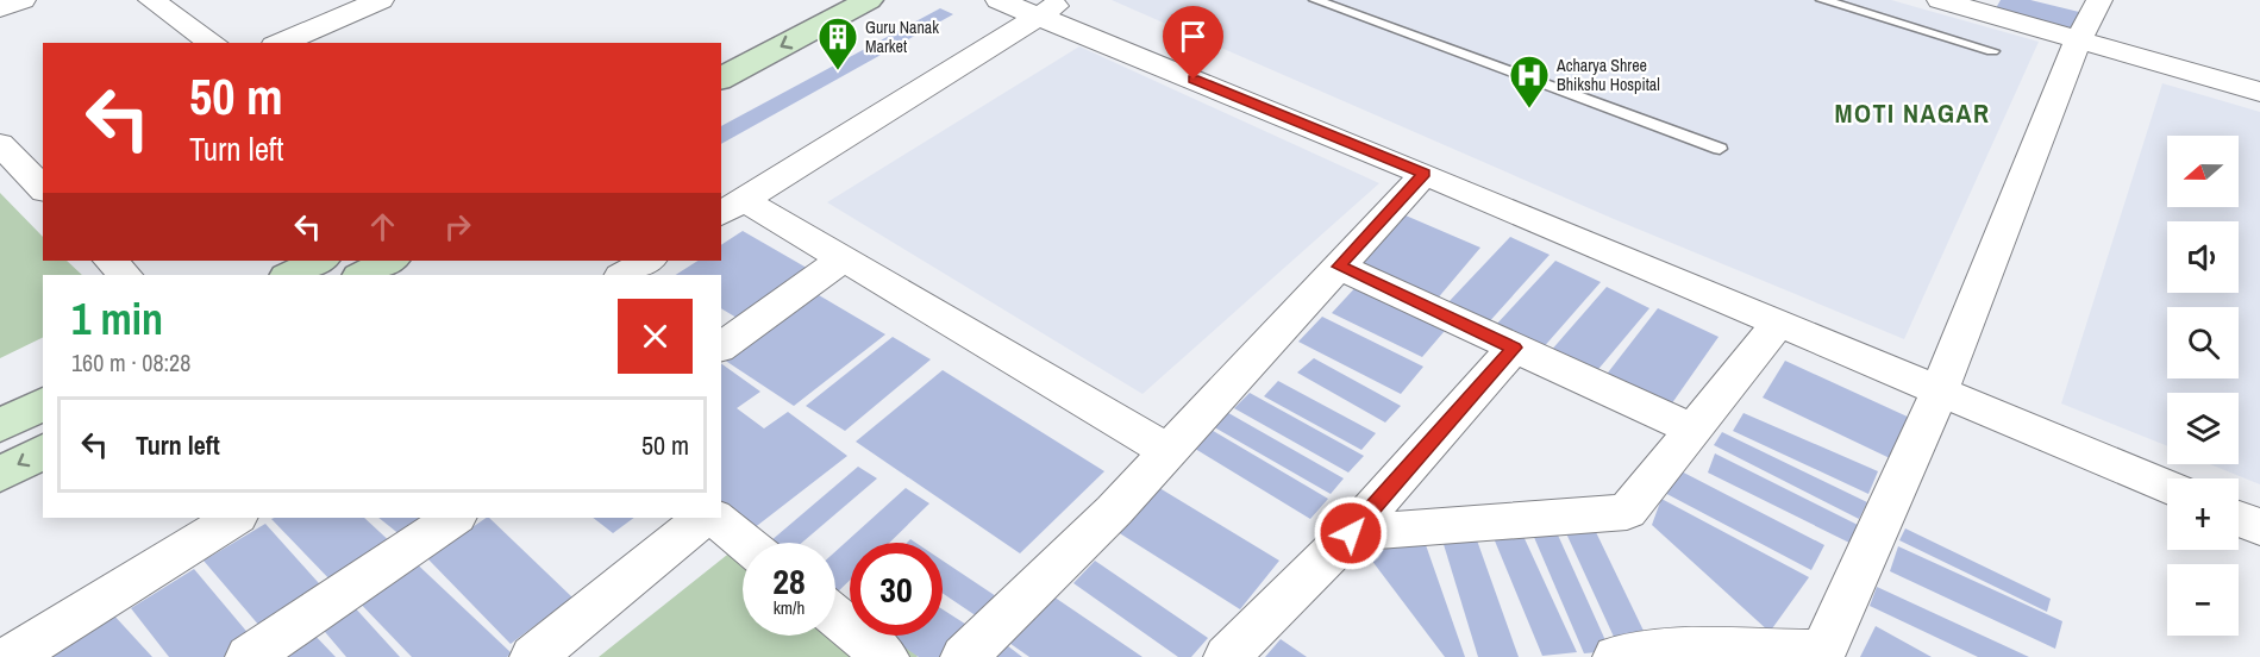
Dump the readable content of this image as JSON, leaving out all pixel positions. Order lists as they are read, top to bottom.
{
  "districts": ["MOTI NAGAR"],
  "places": {
    "building": ["Guru Nanak Market"],
    "hospital": ["Acharya Shree Bhikshu Hospital"]
  },
  "north": "left",
  "page": {
    "turn": ["50 m", "Turn left"],
    "map_buttons": ["+", "−"],
    "heading": ["1 min", "160 m · 08:28"],
    "list": [
      {
        "name": "Turn left",
        "value": "50 m"
      }
    ],
    "speed": "28 km/h",
    "limit": "30"
  }
}
